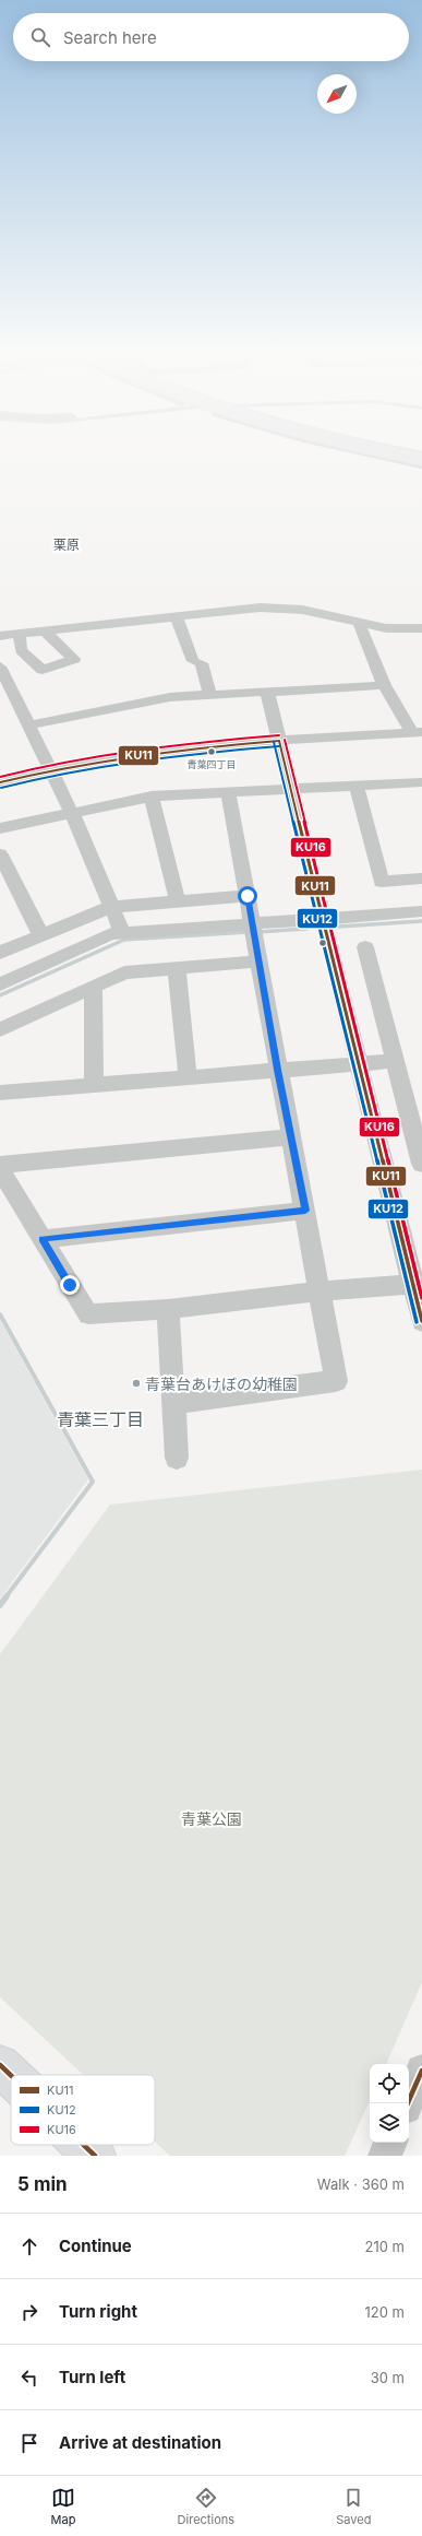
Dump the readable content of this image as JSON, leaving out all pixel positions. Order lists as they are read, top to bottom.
{
  "districts": ["栗原", "青葉三丁目"],
  "parks": ["青葉公園"],
  "places": ["青葉四丁目", "青葉台あけぼの幼稚園"],
  "lines": ["transit line KU16", "transit line KU11", "transit line KU12"],
  "legend": ["KU11", "KU12", "KU16"],
  "north": "bottom left",
  "page": {
    "search": "Search here",
    "heading": ["5 min", "Walk · 360 m"],
    "list": [
      ["Continue", "210 m"],
      ["Turn right", "120 m"],
      ["Turn left", "30 m"],
      "Arrive at destination"
    ],
    "nav": ["Map", "Directions", "Saved"]
  }
}
